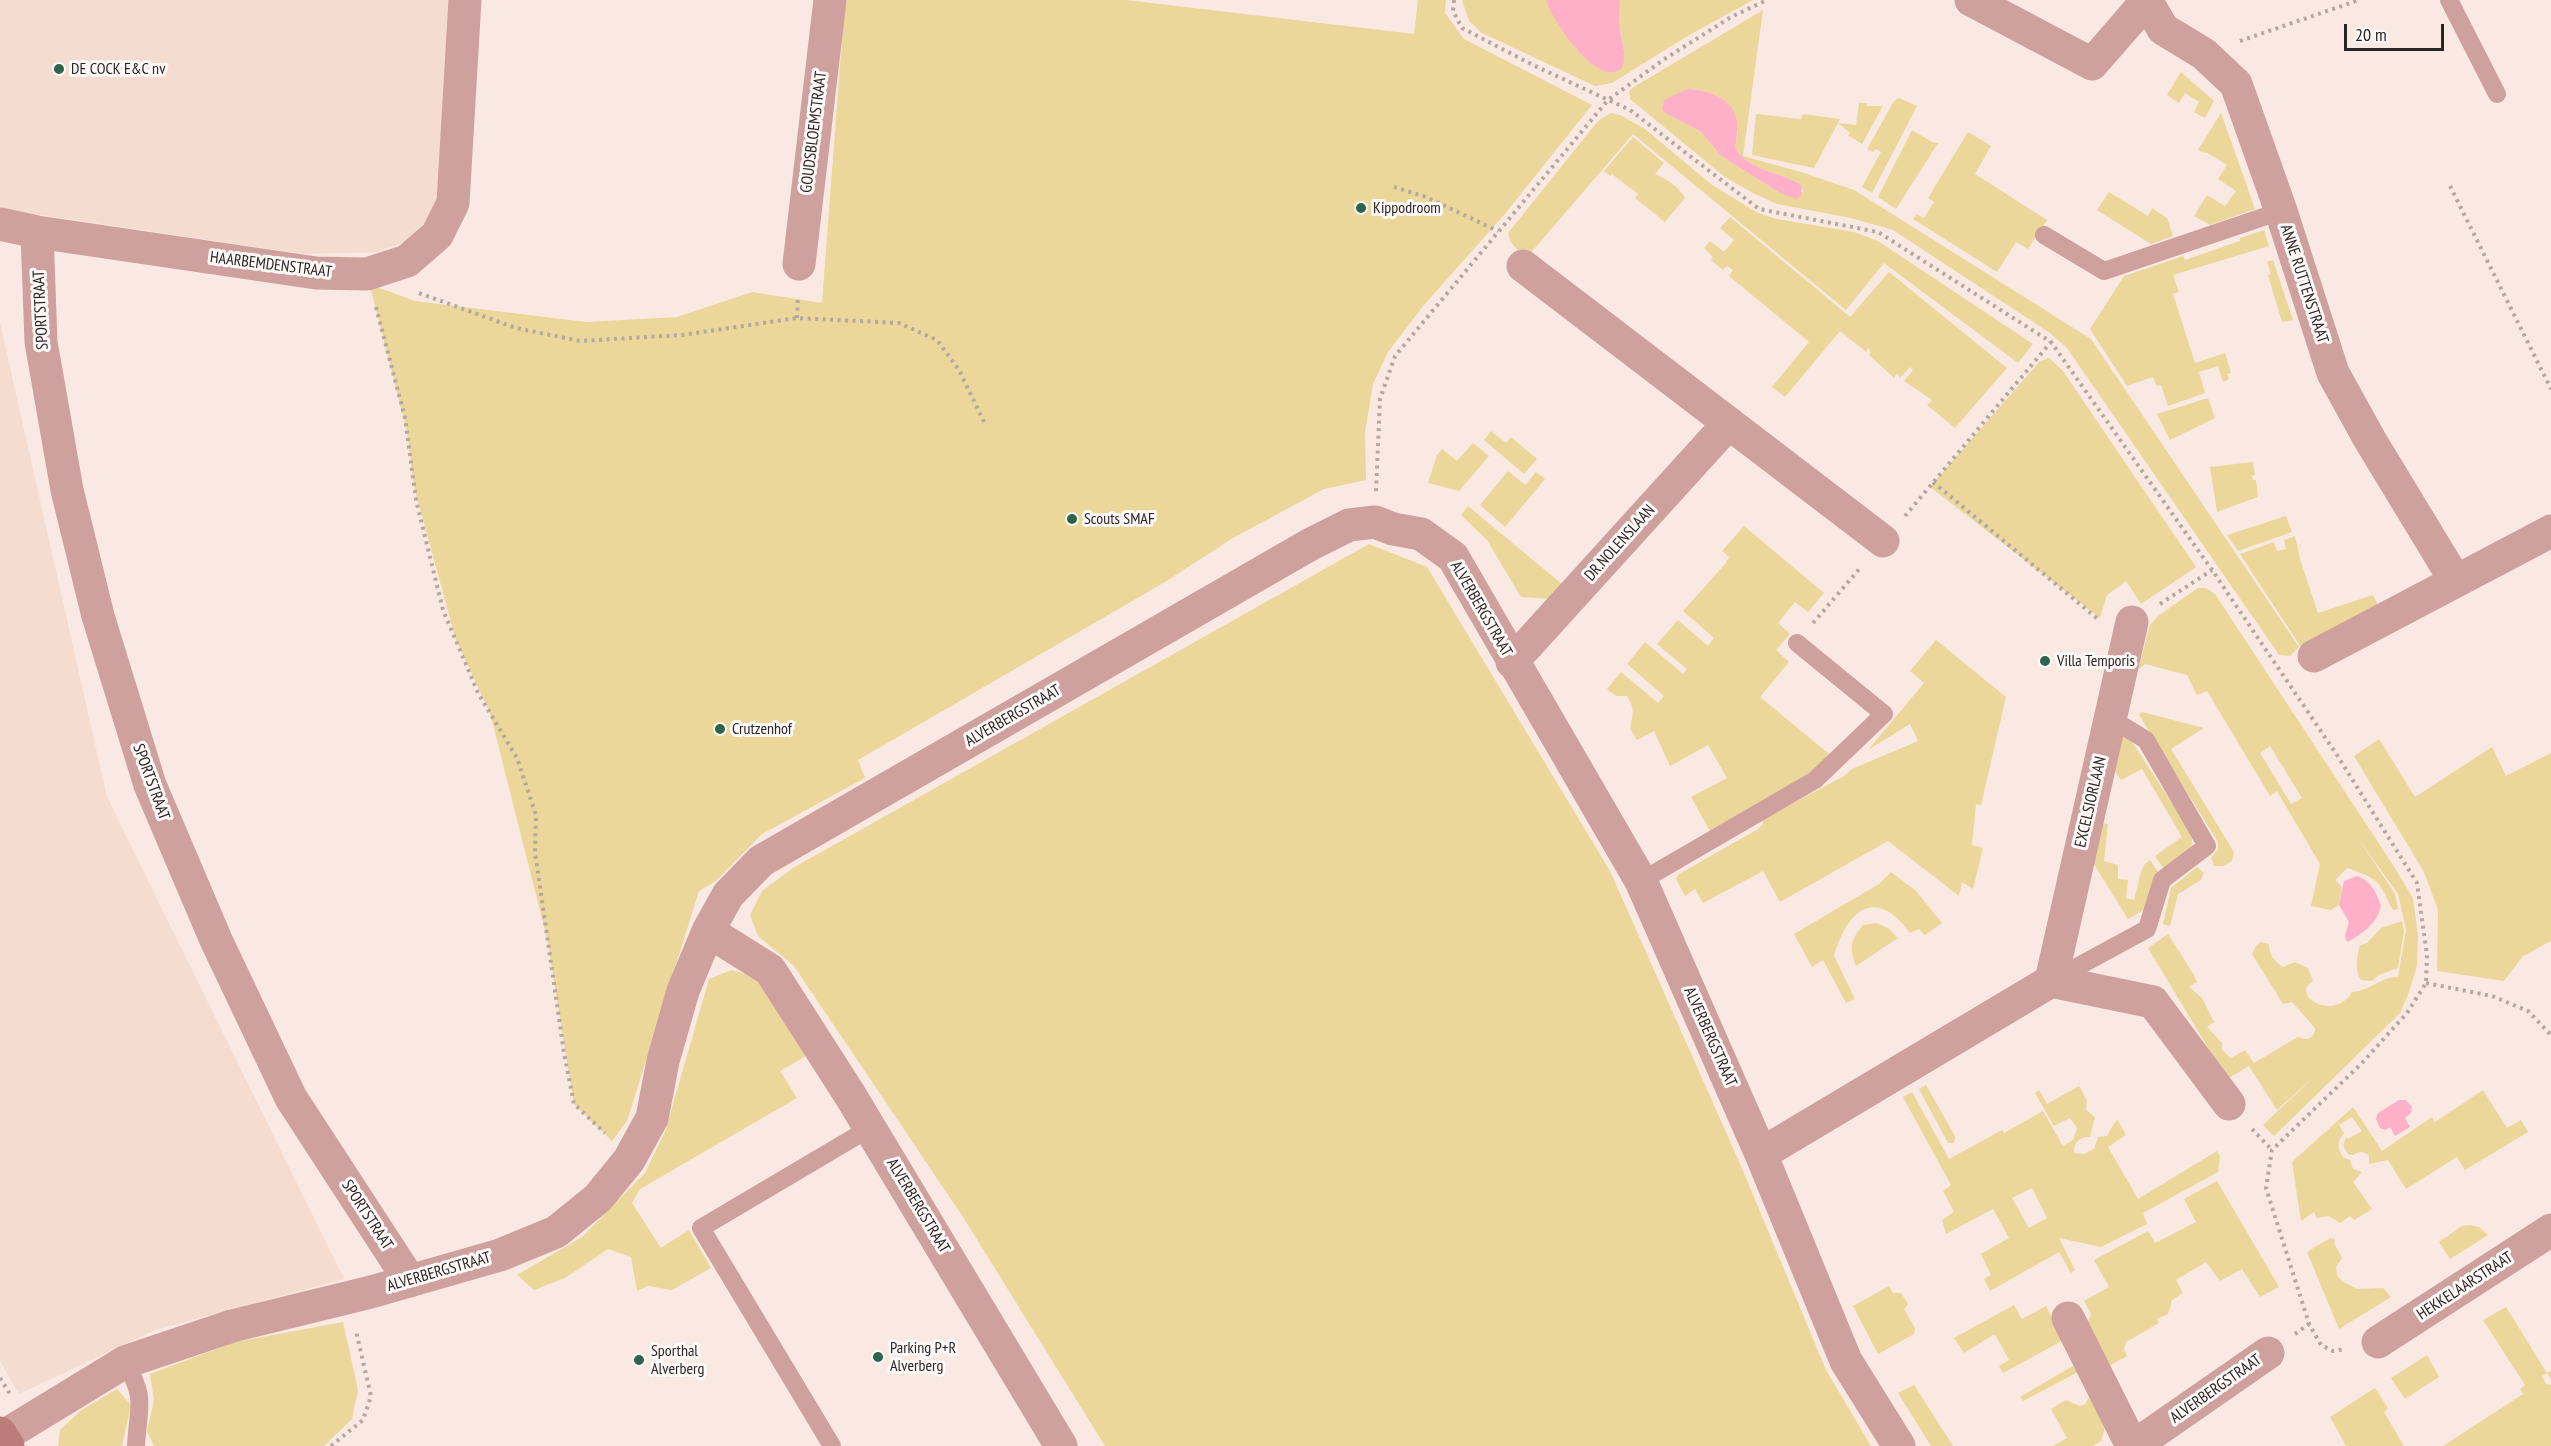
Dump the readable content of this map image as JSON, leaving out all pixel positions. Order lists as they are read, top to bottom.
{
  "streets": {
    "street": [
      "GOUDSBLOEMSTRAAT",
      "HAARBEMDENSTRAAT",
      "ANNE RUTTENSTRAAT",
      "SPORTSTRAAT",
      "DR.NOLENSLAAN",
      "ALVERBERGSTRAAT",
      "EXCELSIORLAAN",
      "HEKKELAARSTRAAT"
    ]
  },
  "crossings": [
    ["HAARBEMDENSTRAAT", "SPORTSTRAAT"],
    ["SPORTSTRAAT", "ALVERBERGSTRAAT"],
    ["DR.NOLENSLAAN", "ALVERBERGSTRAAT"]
  ],
  "places": [
    "DE COCK E&C nv",
    "Kippodroom",
    "Scouts SMAF",
    "Villa Temporis",
    "Crutzenhof",
    "Parking P+R Alverberg",
    "Sporthal Alverberg"
  ],
  "scale_bar": "20 m"
}
